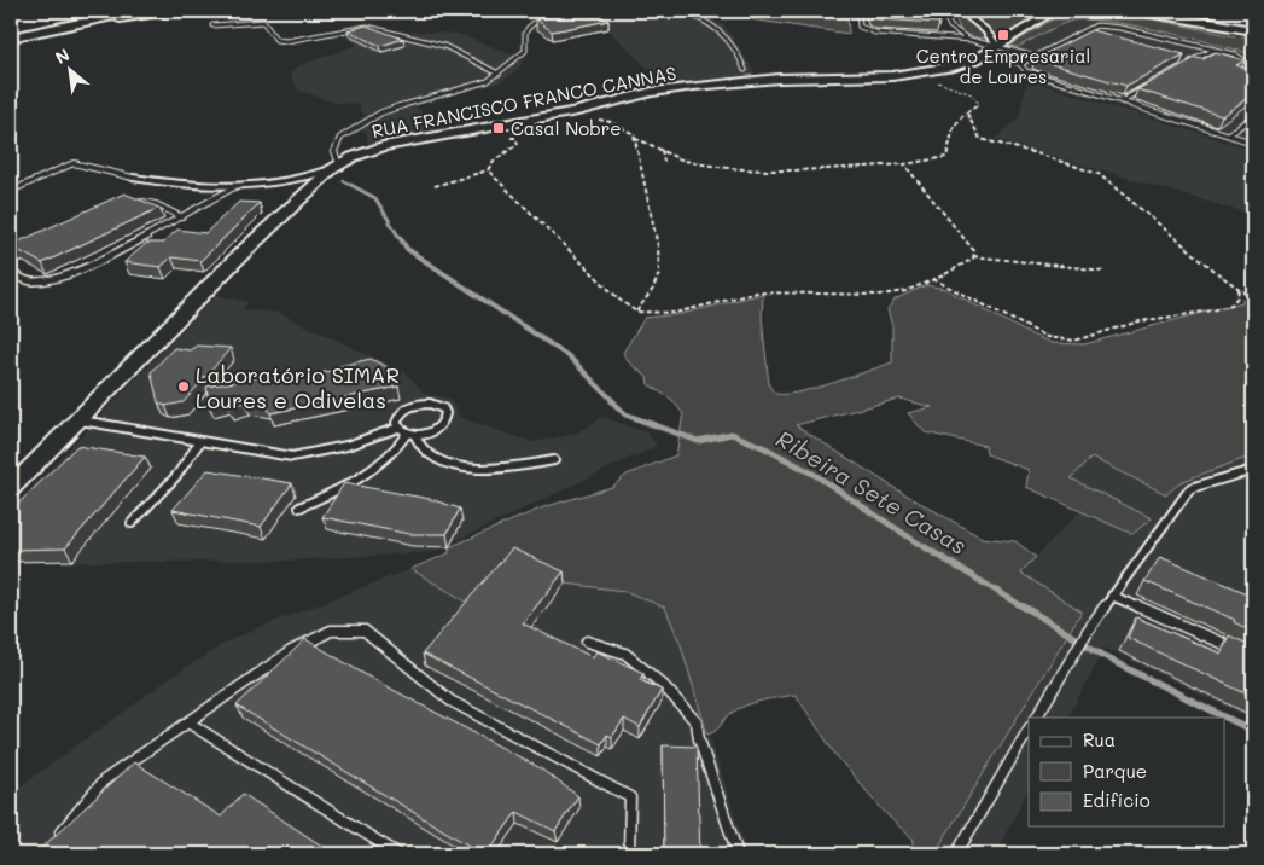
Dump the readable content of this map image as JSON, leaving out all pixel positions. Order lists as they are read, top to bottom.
{
  "streets": {
    "street": ["RUA FRANCISCO FRANCO CANNAS"]
  },
  "water": ["Ribeira Sete Casas"],
  "places": {
    "transit": ["Centro Empresarial de Loures", "Casal Nobre"],
    "other": ["Laboratório SIMAR Loures e Odivelas"]
  },
  "legend": ["Rua", "Parque", "Edifício"],
  "north": "top left"
}
